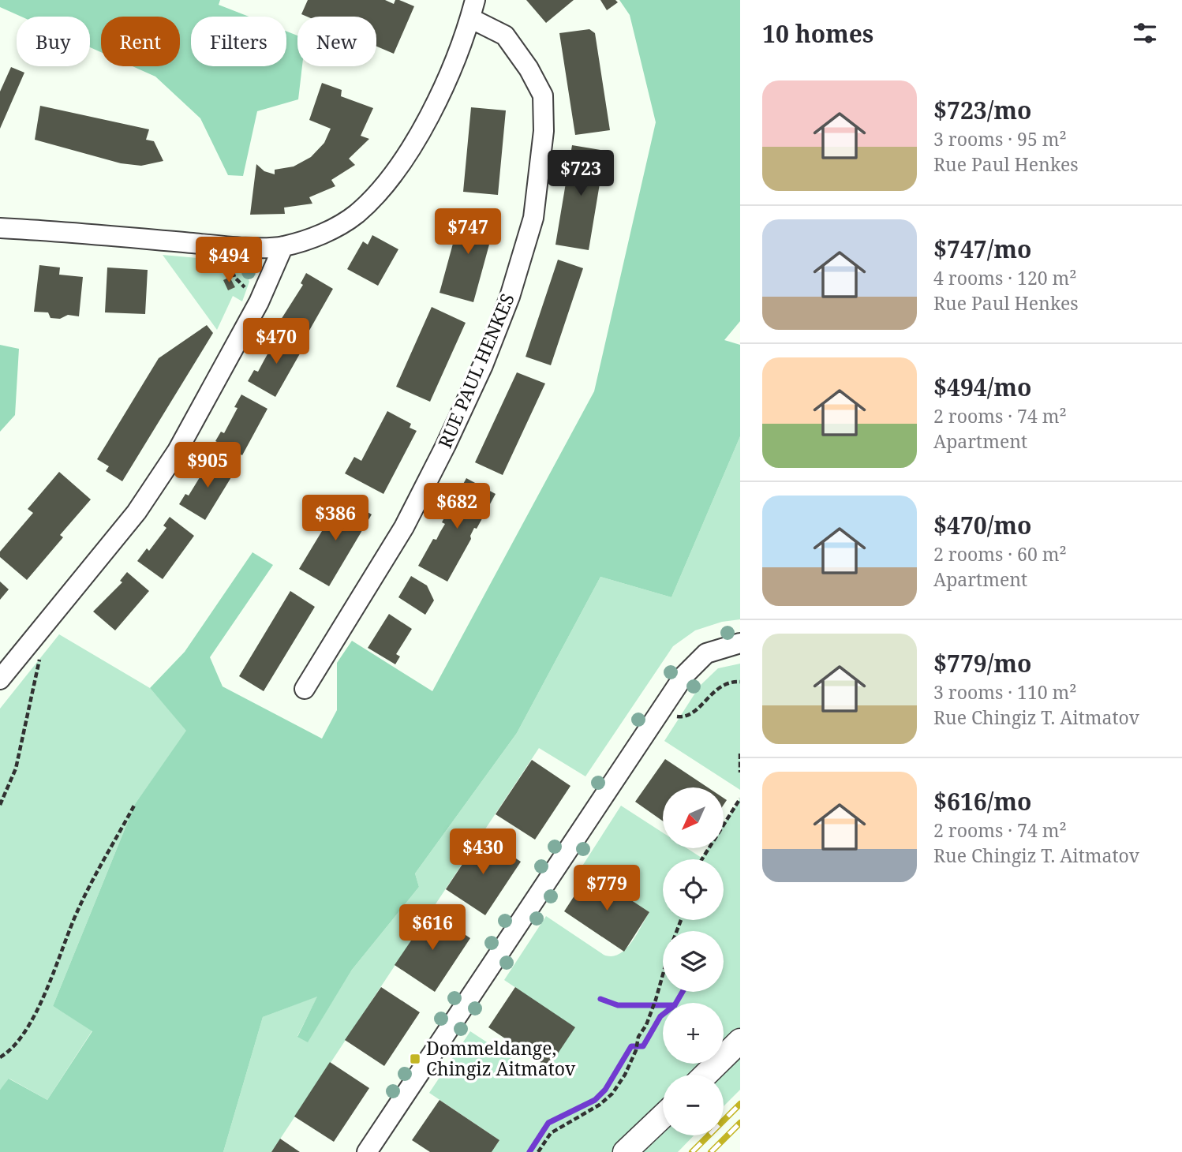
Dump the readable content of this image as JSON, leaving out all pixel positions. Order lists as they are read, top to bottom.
{
  "streets": {
    "street": ["RUE PAUL HENKES"]
  },
  "places": {
    "transit": ["Dommeldange, Chingiz Aitmatov"]
  },
  "north": "bottom left",
  "page": {
    "heading": "10 homes",
    "chip": [
      "Buy",
      "Rent",
      "Filters",
      "New"
    ],
    "list": [
      {
        "name": "$723/mo",
        "note": "3 rooms · 95 m² · Rue Paul Henkes"
      },
      {
        "name": "$747/mo",
        "note": "4 rooms · 120 m² · Rue Paul Henkes"
      },
      {
        "name": "$494/mo",
        "note": "2 rooms · 74 m² · Apartment"
      },
      {
        "name": "$470/mo",
        "note": "2 rooms · 60 m² · Apartment"
      },
      {
        "name": "$779/mo",
        "note": "3 rooms · 110 m² · Rue Chingiz T. Aitmatov"
      },
      {
        "name": "$616/mo",
        "note": "2 rooms · 74 m² · Rue Chingiz T. Aitmatov"
      }
    ],
    "price": [
      "$723",
      "$747",
      "$494",
      "$470",
      "$905",
      "$682",
      "$386",
      "$430",
      "$779",
      "$616"
    ],
    "map_buttons": ["+", "−"]
  }
}
